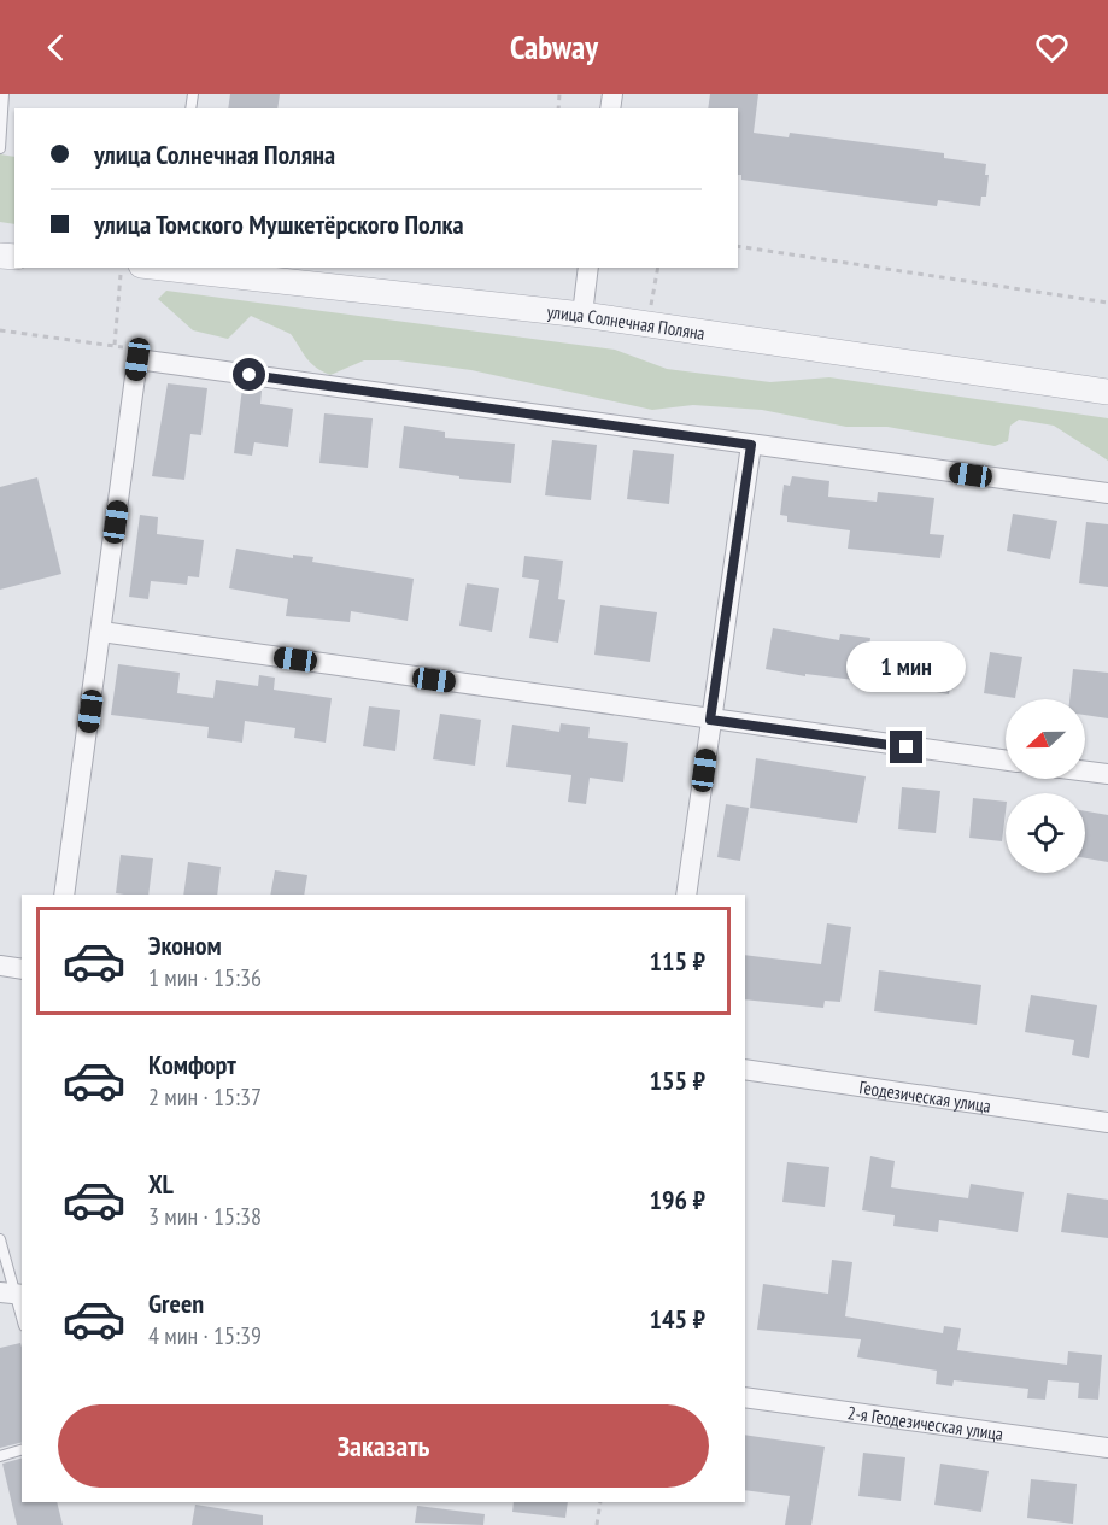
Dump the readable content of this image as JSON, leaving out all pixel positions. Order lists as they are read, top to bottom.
{
  "streets": {
    "street": ["улица Солнечная Поляна", "Геодезическая улица", "2-я Геодезическая улица"]
  },
  "north": "left",
  "page": {
    "header": "Cabway",
    "banner": ["улица Солнечная Поляна", "улица Томского Мушкетёрского Полка"],
    "bubble": "1 мин",
    "list": [
      {
        "name": "Эконом",
        "note": "1 мин · 15:36",
        "value": "115 ₽"
      },
      {
        "name": "Комфорт",
        "note": "2 мин · 15:37",
        "value": "155 ₽"
      },
      {
        "name": "XL",
        "note": "3 мин · 15:38",
        "value": "196 ₽"
      },
      {
        "name": "Green",
        "note": "4 мин · 15:39",
        "value": "145 ₽"
      }
    ],
    "buttons": "Заказать"
  }
}
